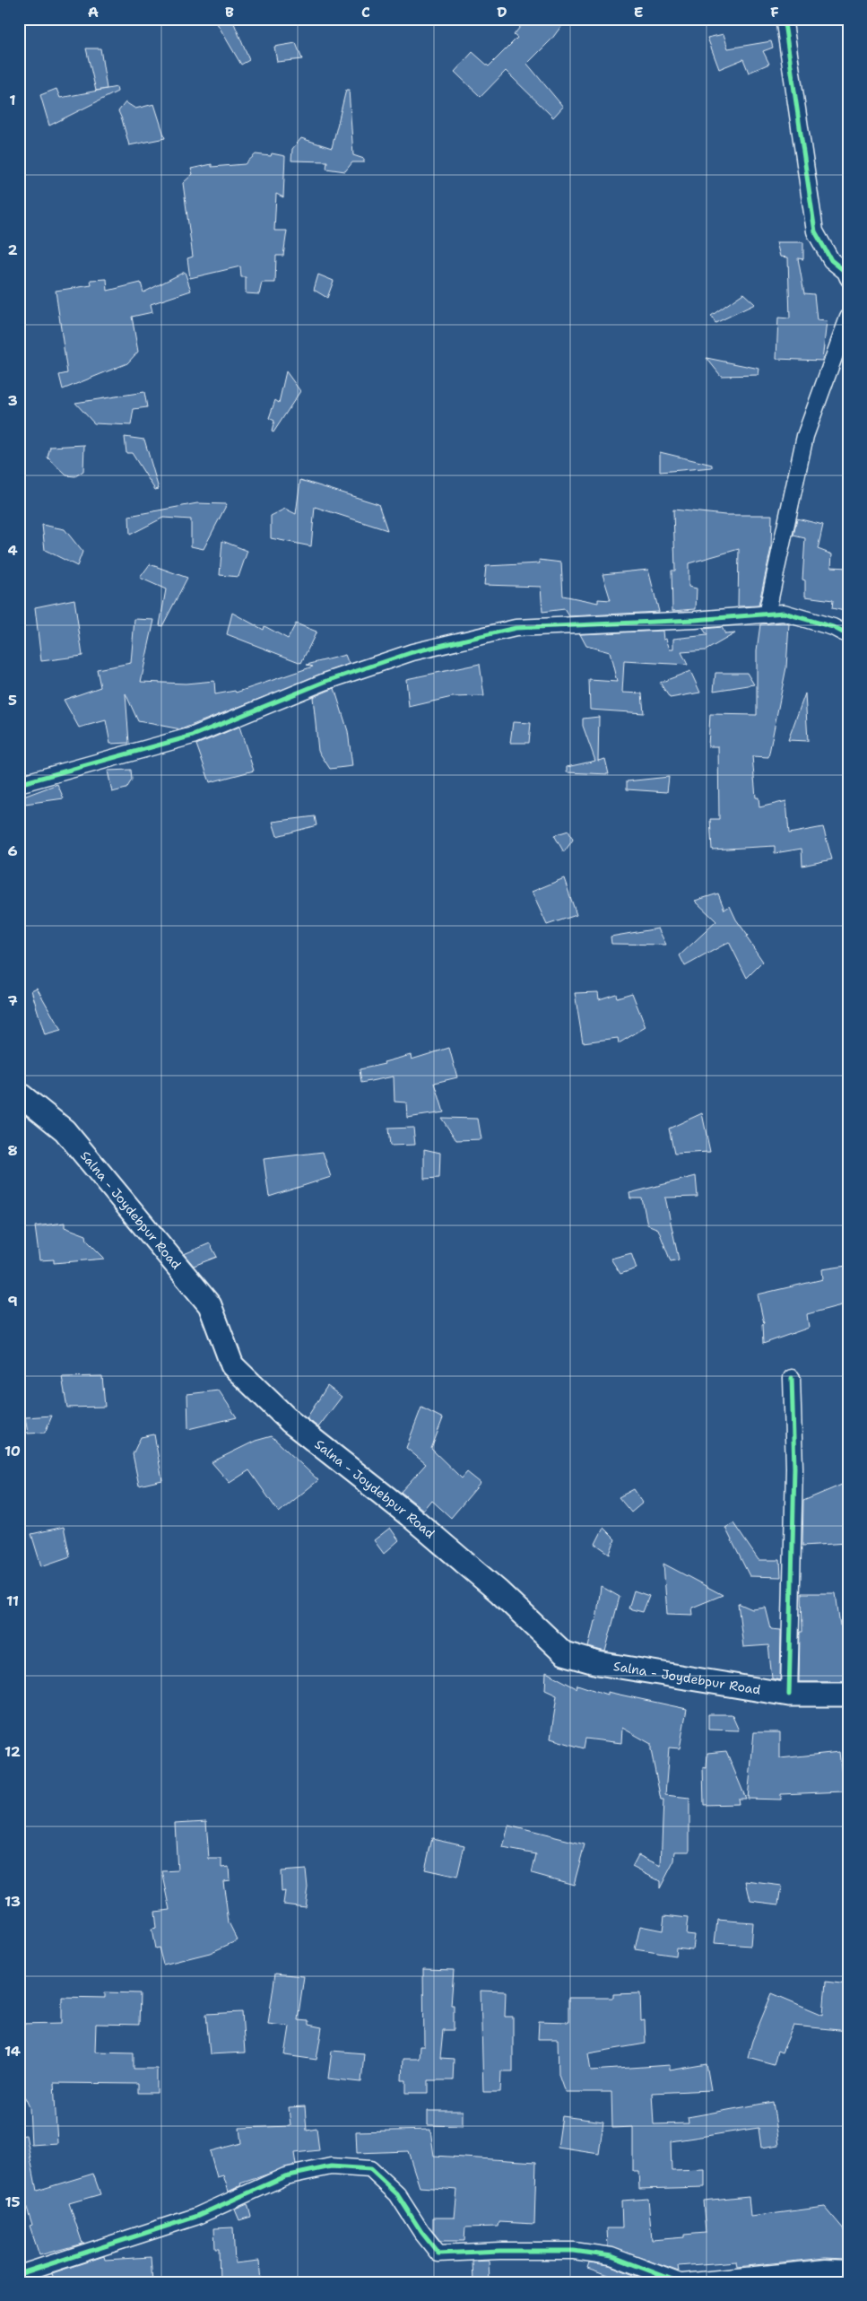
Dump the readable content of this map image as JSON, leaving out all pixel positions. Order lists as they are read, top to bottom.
{
  "streets": {
    "main road": ["Salna - Joydebpur Road"]
  },
  "grid": {
    "columns": [
      "A",
      "B",
      "C",
      "D",
      "E",
      "F"
    ],
    "rows": [
      "1",
      "2",
      "3",
      "4",
      "5",
      "6",
      "7",
      "8",
      "9",
      "10",
      "11",
      "12",
      "13",
      "14",
      "15"
    ]
  }
}
